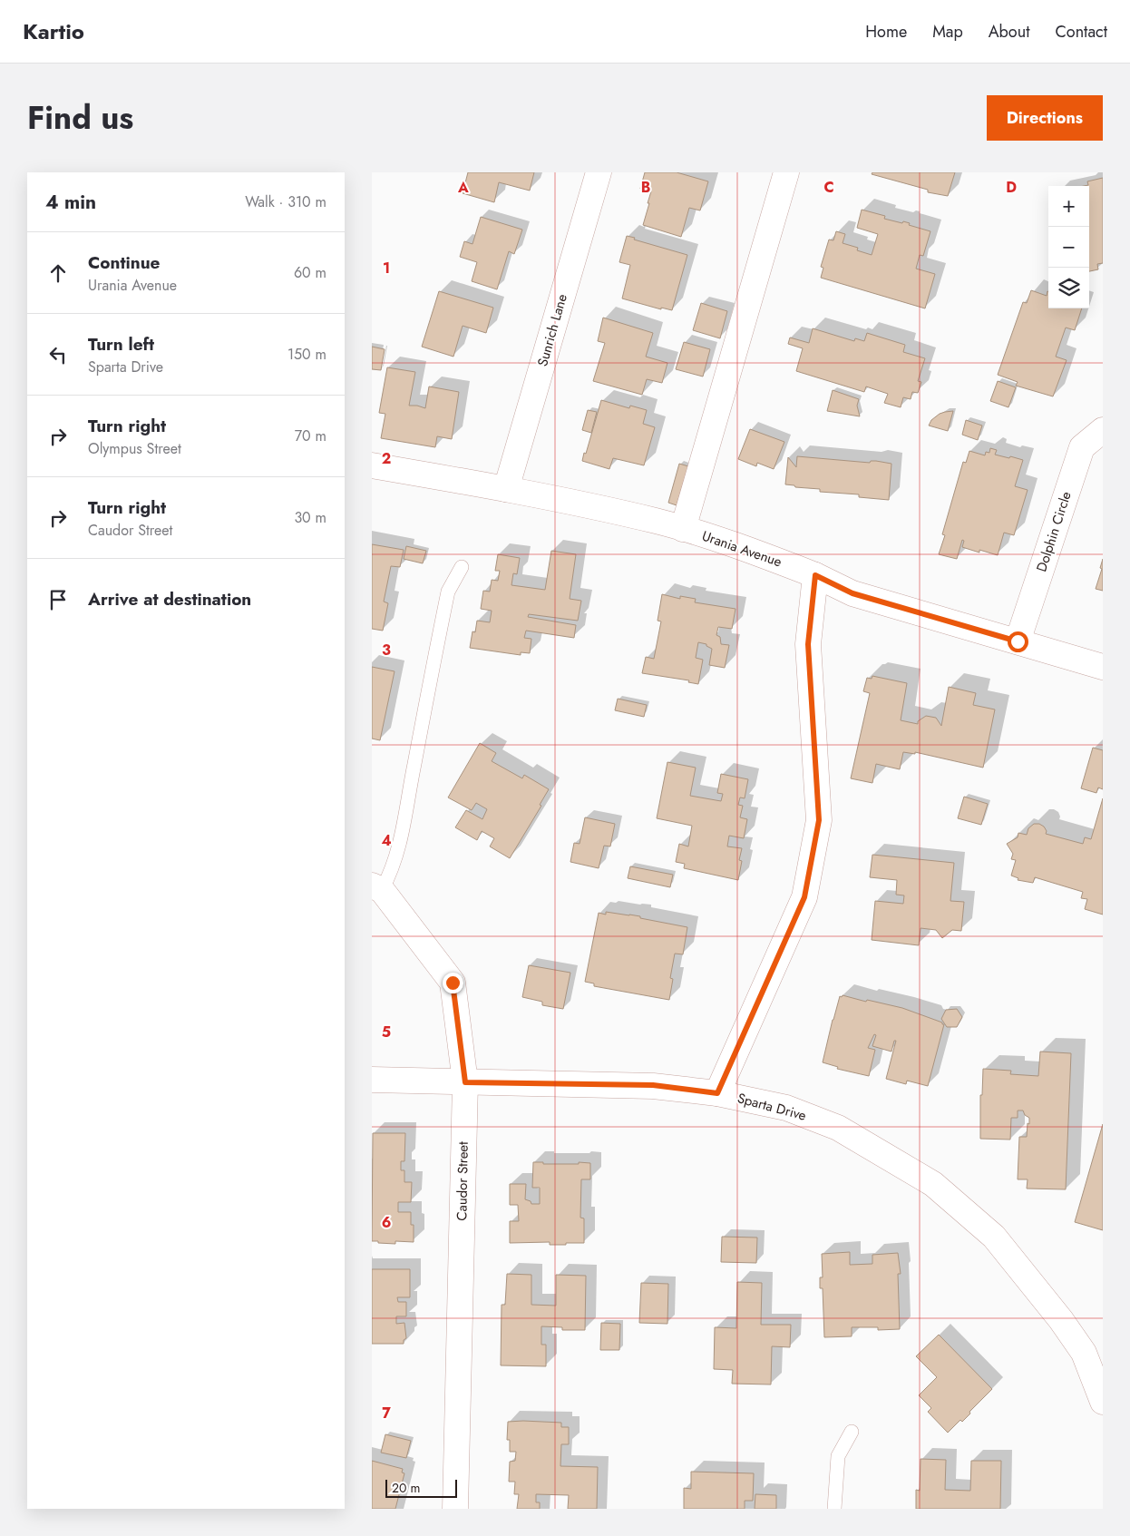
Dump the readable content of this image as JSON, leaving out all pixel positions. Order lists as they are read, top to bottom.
{
  "streets": {
    "street": [
      "Sunrich Lane",
      "Dolphin Circle",
      "Urania Avenue",
      "Sparta Drive",
      "Caudor Street"
    ]
  },
  "crossings": [
    ["Sunrich Lane", "Urania Avenue"],
    ["Dolphin Circle", "Urania Avenue"],
    ["Urania Avenue", "Sparta Drive"]
  ],
  "scale_bar": "20 m",
  "page": {
    "header": "Kartio",
    "nav": [
      "Home",
      "Map",
      "About",
      "Contact"
    ],
    "title": "Find us",
    "buttons": "Directions",
    "heading": ["4 min", "Walk · 310 m"],
    "map_buttons": ["+", "−"],
    "list": [
      ["Continue", "Urania Avenue", "60 m"],
      ["Turn left", "Sparta Drive", "150 m"],
      ["Turn right", "Olympus Street", "70 m"],
      ["Turn right", "Caudor Street", "30 m"],
      "Arrive at destination"
    ],
    "scale": "20 m"
  },
  "grid": {
    "columns": [
      "A",
      "B",
      "C",
      "D"
    ],
    "rows": [
      "1",
      "2",
      "3",
      "4",
      "5",
      "6",
      "7"
    ]
  }
}
